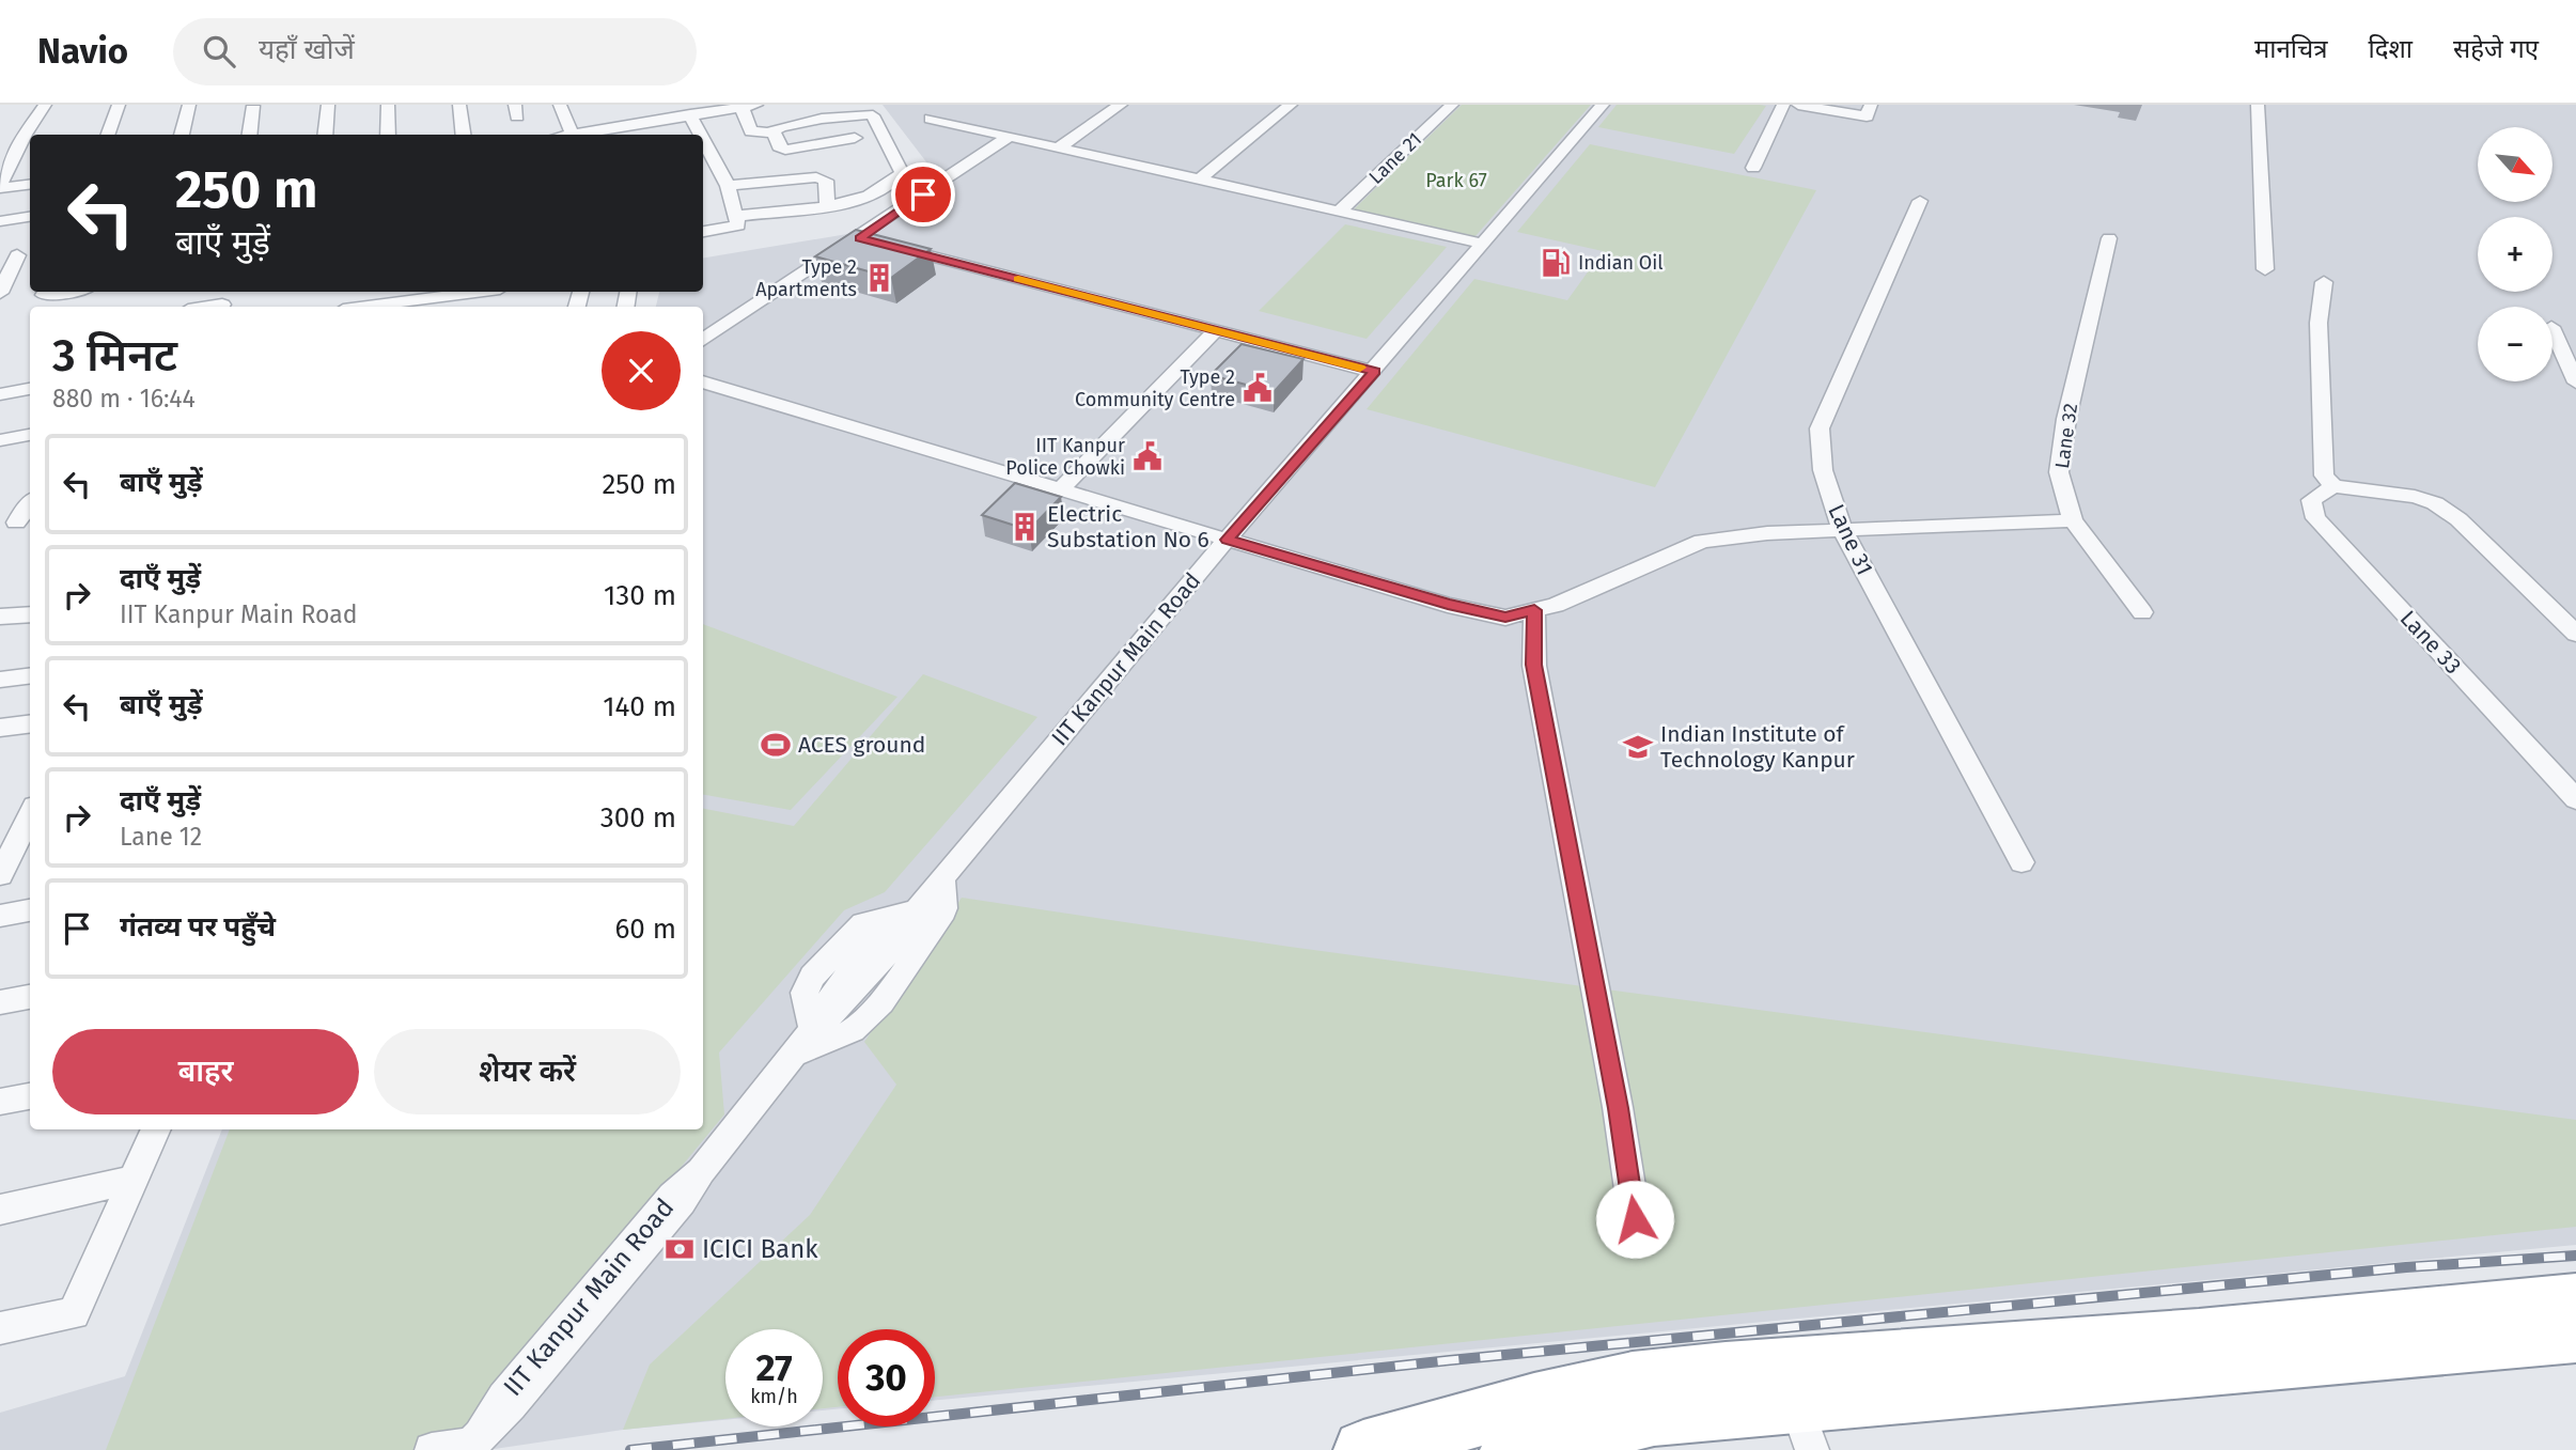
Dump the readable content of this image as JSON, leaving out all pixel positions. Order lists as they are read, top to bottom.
{
  "streets": {
    "street": [
      "Lane 21",
      "Lane 32",
      "Lane 31",
      "Lane 33",
      "IIT Kanpur Main Road"
    ]
  },
  "parks": ["Park 67"],
  "places": {
    "fuel station": ["Indian Oil"],
    "building": ["Type 2 Apartments", "Electric Substation No 6"],
    "public building": ["Type 2 Community Centre", "IIT Kanpur Police Chowki"],
    "sports": ["ACES ground"],
    "school or university": ["Indian Institute of Technology Kanpur"],
    "bank": ["ICICI Bank"]
  },
  "north": "bottom right",
  "page": {
    "header": "Navio",
    "search": "यहाँ खोजें",
    "nav": ["मानचित्र", "दिशा", "सहेजे गए"],
    "map_buttons": ["+", "−"],
    "turn": ["250 m", "बाएँ मुड़ें"],
    "heading": ["3 मिनट", "880 m · 16:44"],
    "list": [
      {
        "name": "बाएँ मुड़ें",
        "value": "250 m"
      },
      {
        "name": "दाएँ मुड़ें",
        "note": "IIT Kanpur Main Road",
        "value": "130 m"
      },
      {
        "name": "बाएँ मुड़ें",
        "value": "140 m"
      },
      {
        "name": "दाएँ मुड़ें",
        "note": "Lane 12",
        "value": "300 m"
      },
      {
        "name": "गंतव्य पर पहुँचे",
        "value": "60 m"
      }
    ],
    "buttons": ["बाहर", "शेयर करें"],
    "speed": "27 km/h",
    "limit": "30"
  }
}
